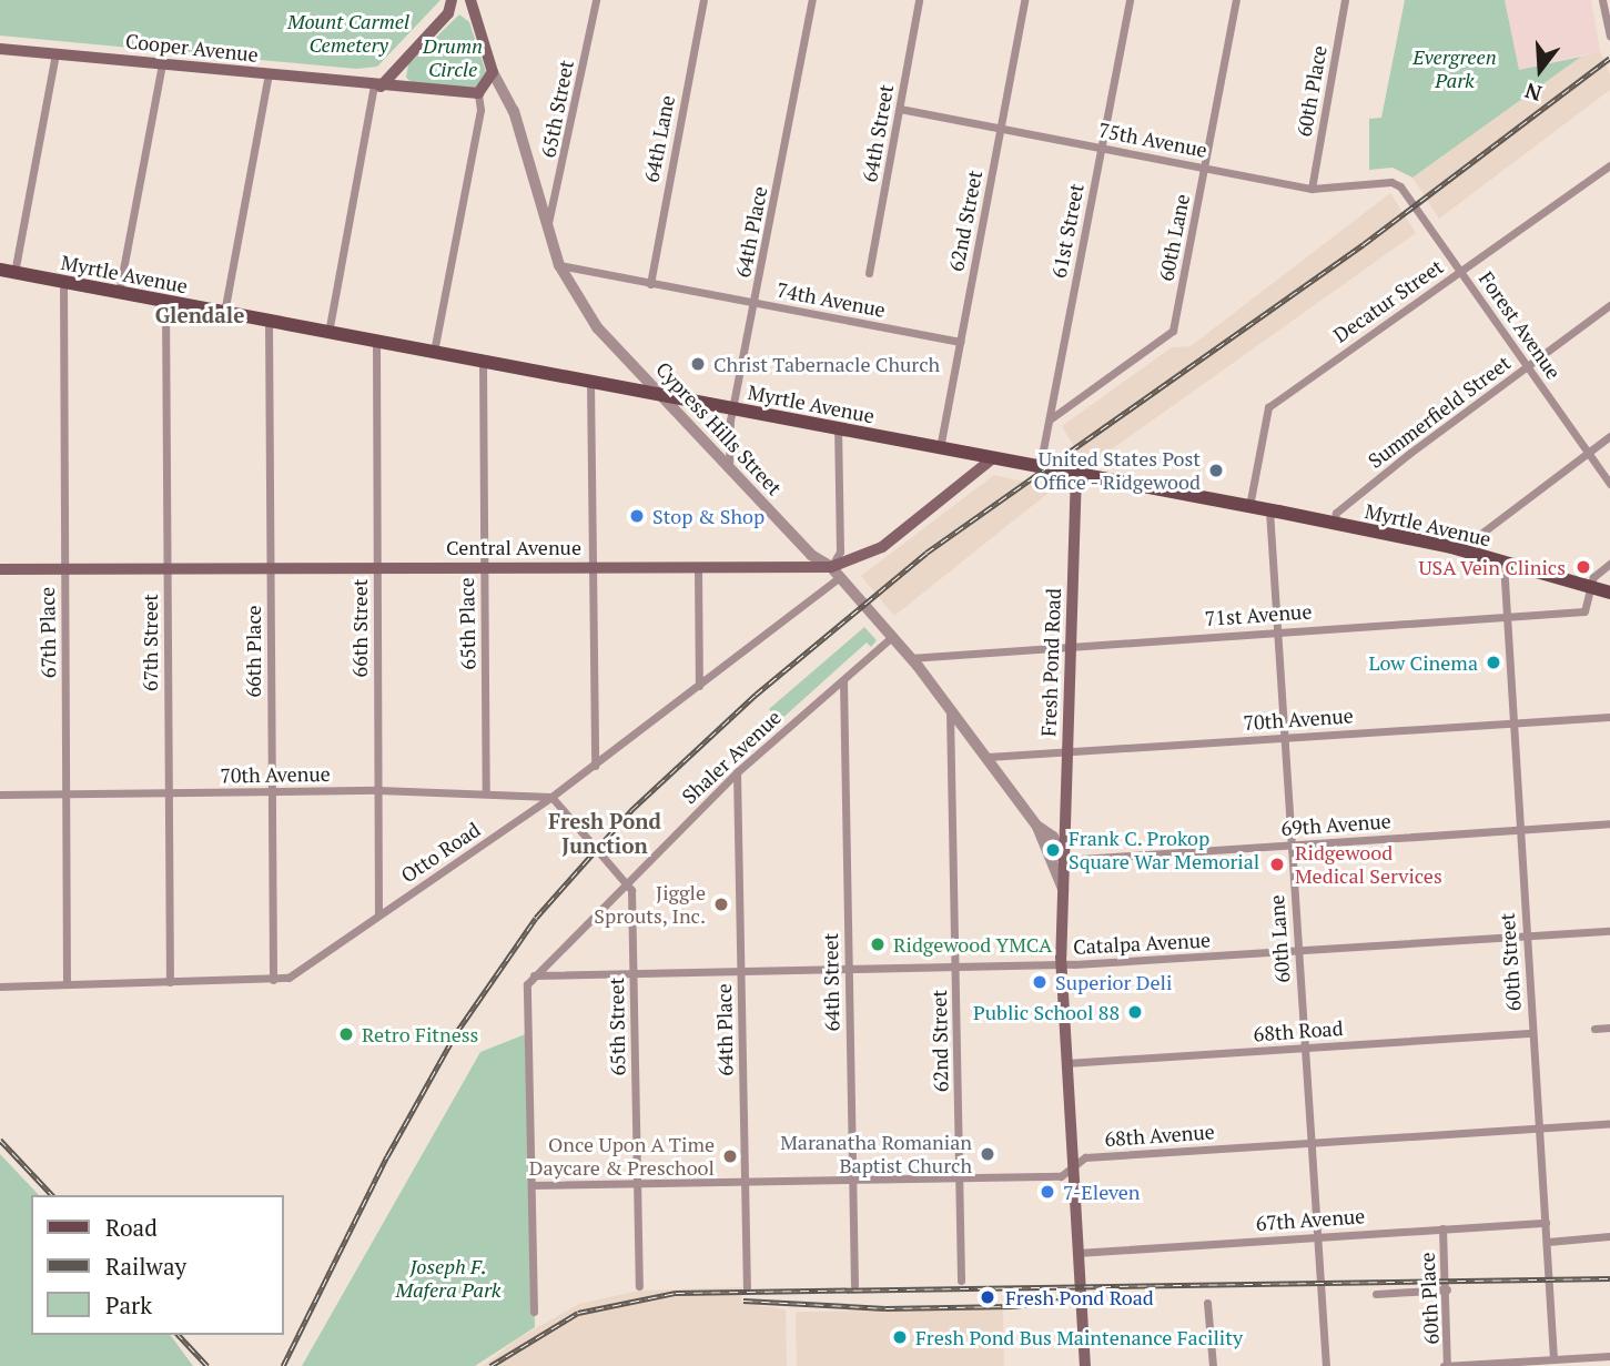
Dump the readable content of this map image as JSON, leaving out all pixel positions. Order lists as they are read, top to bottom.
{
  "streets": {
    "main road": [
      "Cooper Avenue",
      "Myrtle Avenue",
      "Cypress Hills Street",
      "Central Avenue",
      "Fresh Pond Road"
    ],
    "street": [
      "60th Place",
      "65th Street",
      "64th Street",
      "64th Lane",
      "75th Avenue",
      "62nd Street",
      "61st Street",
      "64th Place",
      "60th Lane",
      "74th Avenue",
      "Decatur Street",
      "Forest Avenue",
      "Summerfield Street",
      "71st Avenue",
      "65th Place",
      "66th Street",
      "67th Place",
      "67th Street",
      "66th Place",
      "70th Avenue",
      "Shaler Avenue",
      "69th Avenue",
      "Otto Road",
      "Catalpa Avenue",
      "60th Street",
      "68th Road",
      "68th Avenue",
      "67th Avenue"
    ]
  },
  "crossings": [
    ["60th Place", "75th Avenue"],
    ["60th Place", "67th Avenue"],
    ["65th Street", "Cypress Hills Street"],
    ["65th Street", "Shaler Avenue"],
    ["65th Street", "Catalpa Avenue"],
    ["65th Street", "68th Avenue"],
    ["64th Street", "75th Avenue"],
    ["64th Street", "Shaler Avenue"],
    ["64th Street", "Catalpa Avenue"],
    ["64th Street", "68th Avenue"],
    ["64th Lane", "74th Avenue"],
    ["75th Avenue", "62nd Street"],
    ["75th Avenue", "61st Street"],
    ["75th Avenue", "60th Lane"],
    ["75th Avenue", "Forest Avenue"],
    ["62nd Street", "Myrtle Avenue"],
    ["62nd Street", "74th Avenue"],
    ["62nd Street", "Cypress Hills Street"],
    ["62nd Street", "Catalpa Avenue"],
    ["62nd Street", "68th Avenue"],
    ["61st Street", "60th Lane"],
    ["61st Street", "Myrtle Avenue"],
    ["64th Place", "Myrtle Avenue"],
    ["64th Place", "74th Avenue"],
    ["64th Place", "Cypress Hills Street"],
    ["64th Place", "Shaler Avenue"],
    ["64th Place", "Catalpa Avenue"],
    ["64th Place", "68th Avenue"],
    ["60th Lane", "Myrtle Avenue"],
    ["60th Lane", "71st Avenue"],
    ["60th Lane", "70th Avenue"],
    ["60th Lane", "69th Avenue"],
    ["60th Lane", "Catalpa Avenue"],
    ["60th Lane", "68th Road"],
    ["60th Lane", "68th Avenue"],
    ["60th Lane", "67th Avenue"],
    ["Myrtle Avenue", "Decatur Street"],
    ["Myrtle Avenue", "Summerfield Street"],
    ["Myrtle Avenue", "Cypress Hills Street"],
    ["Myrtle Avenue", "Central Avenue"],
    ["Myrtle Avenue", "71st Avenue"],
    ["Myrtle Avenue", "65th Place"],
    ["Myrtle Avenue", "66th Street"],
    ["Myrtle Avenue", "67th Place"],
    ["Myrtle Avenue", "67th Street"],
    ["Myrtle Avenue", "66th Place"],
    ["Myrtle Avenue", "Fresh Pond Road"],
    ["Myrtle Avenue", "60th Street"],
    ["74th Avenue", "Cypress Hills Street"],
    ["Decatur Street", "Forest Avenue"],
    ["Forest Avenue", "Summerfield Street"],
    ["Cypress Hills Street", "Central Avenue"],
    ["Cypress Hills Street", "71st Avenue"],
    ["Cypress Hills Street", "Fresh Pond Road"],
    ["Cypress Hills Street", "70th Avenue"],
    ["Cypress Hills Street", "Shaler Avenue"],
    ["Cypress Hills Street", "69th Avenue"],
    ["Cypress Hills Street", "Otto Road"],
    ["Central Avenue", "65th Place"],
    ["Central Avenue", "66th Street"],
    ["Central Avenue", "67th Place"],
    ["Central Avenue", "67th Street"],
    ["Central Avenue", "66th Place"],
    ["71st Avenue", "Fresh Pond Road"],
    ["71st Avenue", "60th Street"],
    ["65th Place", "70th Avenue"],
    ["66th Street", "70th Avenue"],
    ["66th Street", "Otto Road"],
    ["67th Place", "70th Avenue"],
    ["67th Place", "Otto Road"],
    ["67th Street", "70th Avenue"],
    ["67th Street", "Otto Road"],
    ["66th Place", "70th Avenue"],
    ["66th Place", "Otto Road"],
    ["Fresh Pond Road", "70th Avenue"],
    ["Fresh Pond Road", "69th Avenue"],
    ["Fresh Pond Road", "Catalpa Avenue"],
    ["Fresh Pond Road", "68th Road"],
    ["Fresh Pond Road", "68th Avenue"],
    ["Fresh Pond Road", "67th Avenue"],
    ["70th Avenue", "Otto Road"],
    ["70th Avenue", "60th Street"],
    ["Shaler Avenue", "Catalpa Avenue"],
    ["69th Avenue", "60th Street"],
    ["Catalpa Avenue", "60th Street"],
    ["60th Street", "68th Road"],
    ["60th Street", "68th Avenue"],
    ["60th Street", "67th Avenue"]
  ],
  "districts": ["Glendale", "Fresh Pond Junction"],
  "parks": [
    "Mount Carmel Cemetery",
    "Drumn Circle",
    "Evergreen Park",
    "Joseph F. Mafera Park"
  ],
  "places": [
    "Christ Tabernacle Church",
    "United States Post Office - Ridgewood",
    "Stop & Shop",
    "USA Vein Clinics",
    "Low Cinema",
    "Frank C. Prokop Square War Memorial",
    "Ridgewood Medical Services",
    "Jiggle Sprouts, Inc.",
    "Ridgewood YMCA",
    "Superior Deli",
    "Public School 88",
    "Retro Fitness",
    "Maranatha Romanian Baptist Church",
    "Once Upon A Time Daycare & Preschool",
    "7-Eleven",
    "Fresh Pond Road",
    "Fresh Pond Bus Maintenance Facility"
  ],
  "legend": ["Road", "Railway", "Park"],
  "north": "bottom"
}
